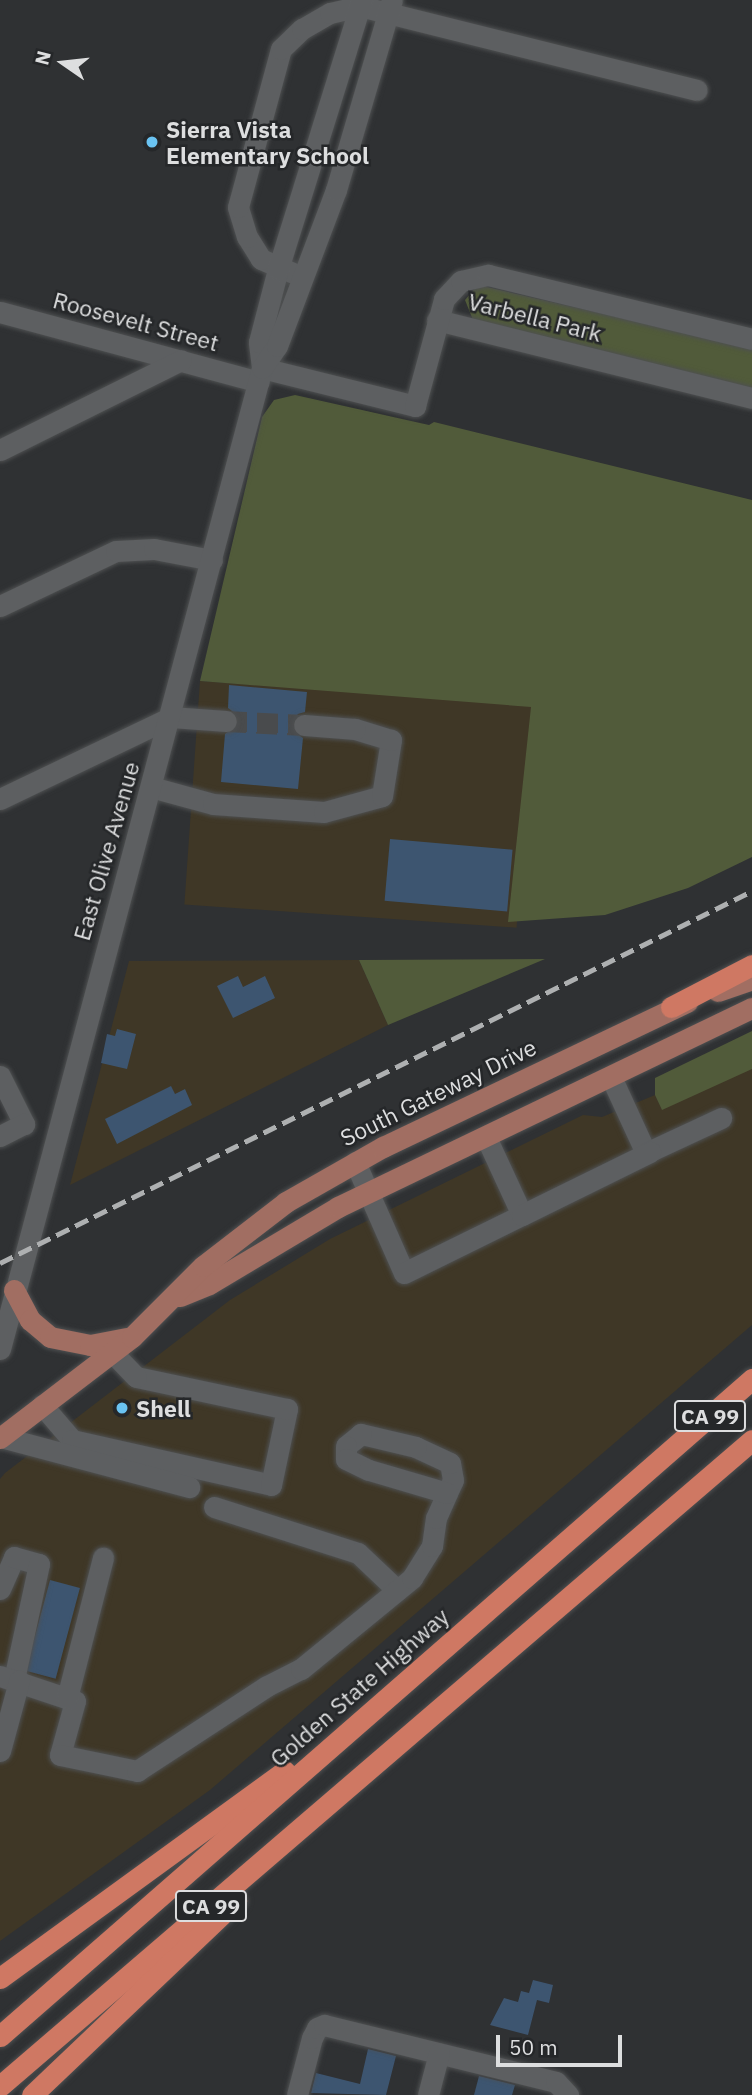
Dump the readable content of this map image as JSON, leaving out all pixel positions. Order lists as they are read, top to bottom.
{
  "streets": {
    "highway": ["CA 99", "Golden State Highway"],
    "main road": ["South Gateway Drive"],
    "street": ["Varbella Park", "Roosevelt Street", "East Olive Avenue"]
  },
  "crossings": [
    ["Varbella Park", "Roosevelt Street"],
    ["Roosevelt Street", "East Olive Avenue"]
  ],
  "places": ["Sierra Vista Elementary School", "Shell"],
  "scale_bar": "50 m",
  "north": "left"
}
